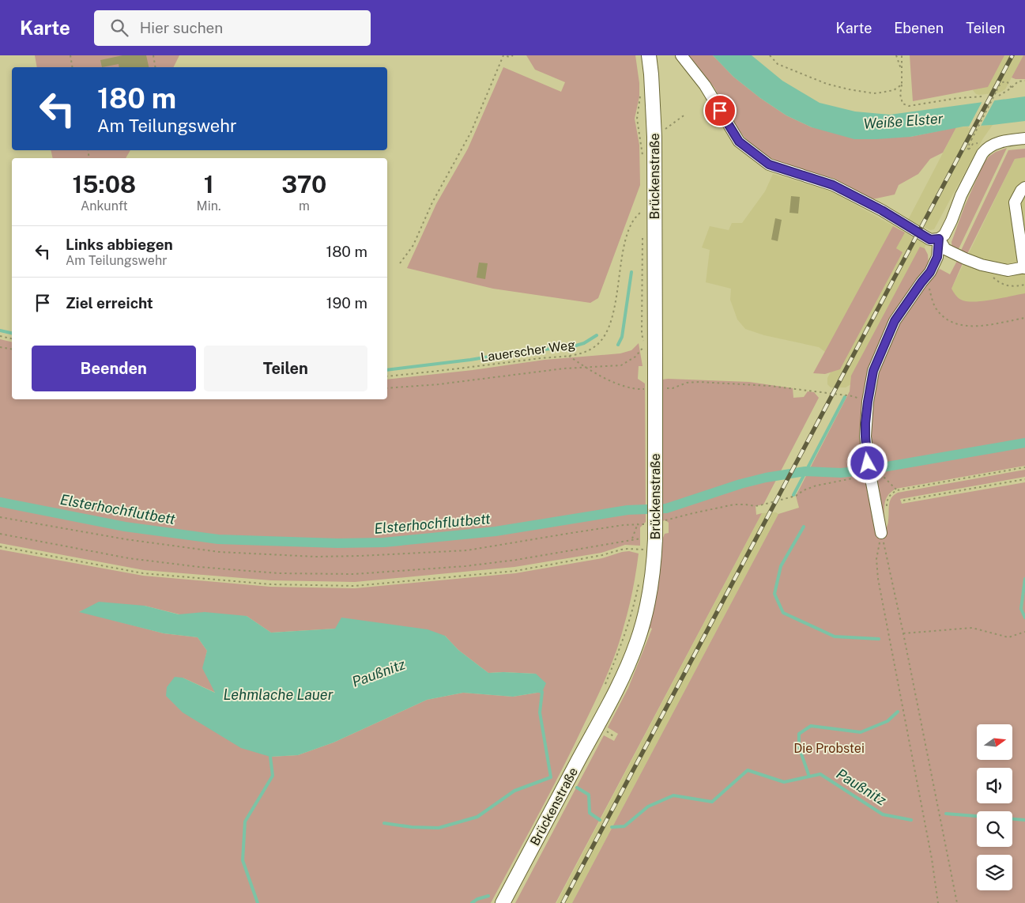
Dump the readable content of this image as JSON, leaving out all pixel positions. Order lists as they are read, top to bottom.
{
  "streets": {
    "main road": ["Brückenstraße"],
    "path": ["Lauerscher Weg"]
  },
  "water": [
    "Weiße Elster",
    "Elsterhochflutbett",
    "Paußnitz",
    "Lehmlache Lauer"
  ],
  "parks": ["Die Probstei"],
  "north": "right",
  "page": {
    "header": "Karte",
    "search": "Hier suchen",
    "nav": ["Karte", "Ebenen", "Teilen"],
    "turn": ["180 m", "Am Teilungswehr"],
    "eta": [
      "15:08",
      "Ankunft",
      "1",
      "Min.",
      "370",
      "m"
    ],
    "list": [
      {
        "name": "Links abbiegen",
        "note": "Am Teilungswehr",
        "value": "180 m"
      },
      {
        "name": "Ziel erreicht",
        "value": "190 m"
      }
    ],
    "buttons": ["Beenden", "Teilen"]
  }
}
